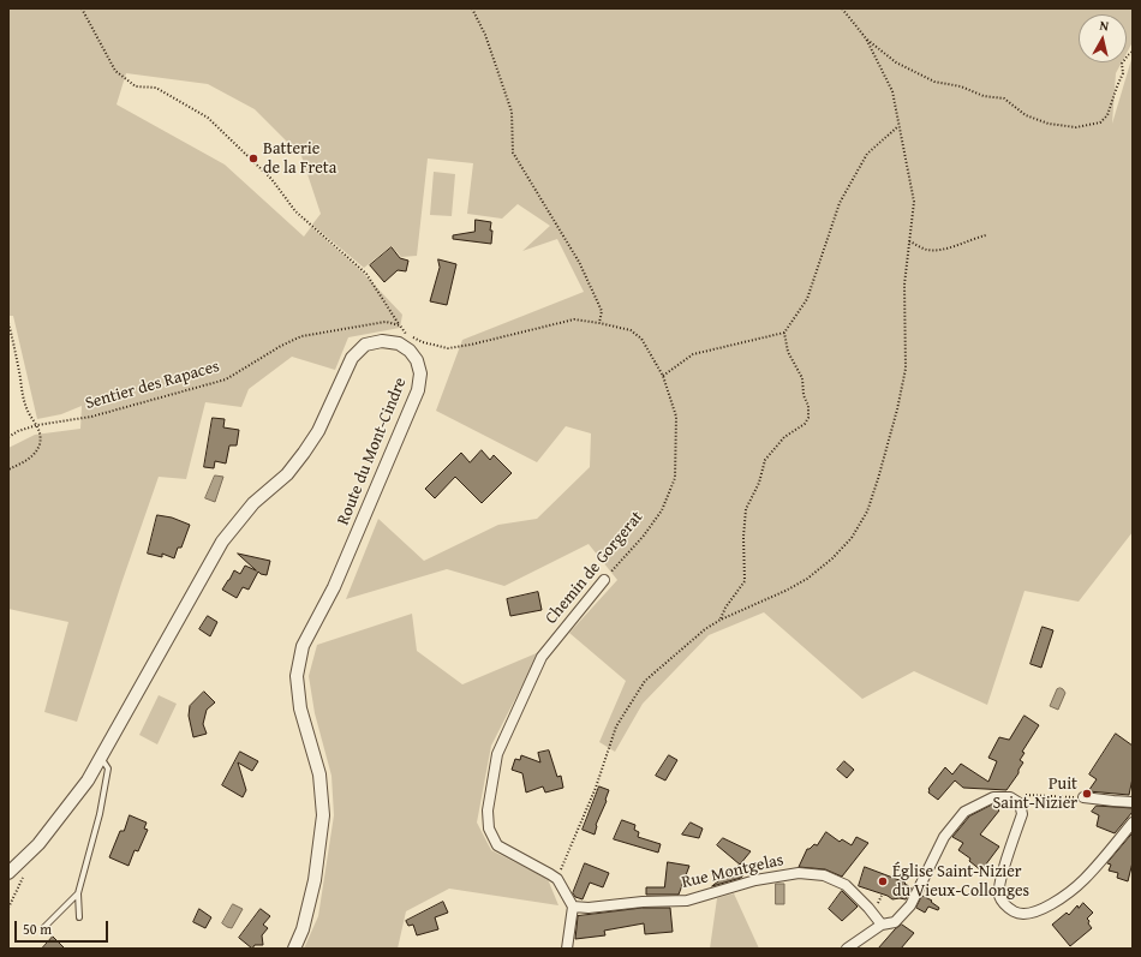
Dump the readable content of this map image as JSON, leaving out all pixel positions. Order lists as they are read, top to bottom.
{
  "streets": {
    "street": ["Route du Mont-Cindre", "Chemin de Gorgerat", "Rue Montgelas"],
    "path": ["Sentier des Rapaces"]
  },
  "crossings": [
    ["Sentier des Rapaces", "Chemin de Gorgerat"]
  ],
  "places": ["Batterie de la Freta", "Puit Saint-Nizier", "Église Saint-Nizier du Vieux-Collonges"],
  "scale_bar": "50 m",
  "north": "top"
}
